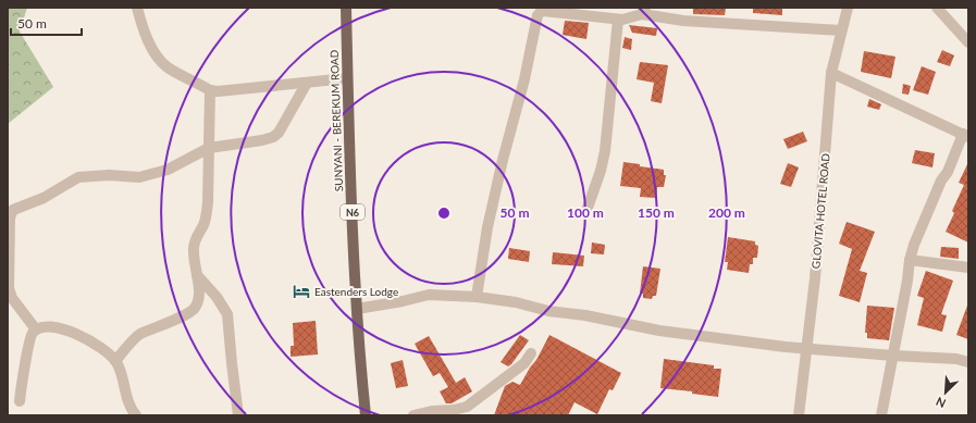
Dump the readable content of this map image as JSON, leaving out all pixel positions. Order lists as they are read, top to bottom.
{
  "streets": {
    "main road": ["SUNYANI - BEREKUM ROAD", "N6"],
    "street": ["GLOVITA HOTEL ROAD"]
  },
  "places": {
    "hotel": ["Eastenders Lodge"]
  },
  "scale_bar": "50 m",
  "north": "bottom left",
  "rings": [
    "50 m",
    "100 m",
    "150 m",
    "200 m"
  ]
}
